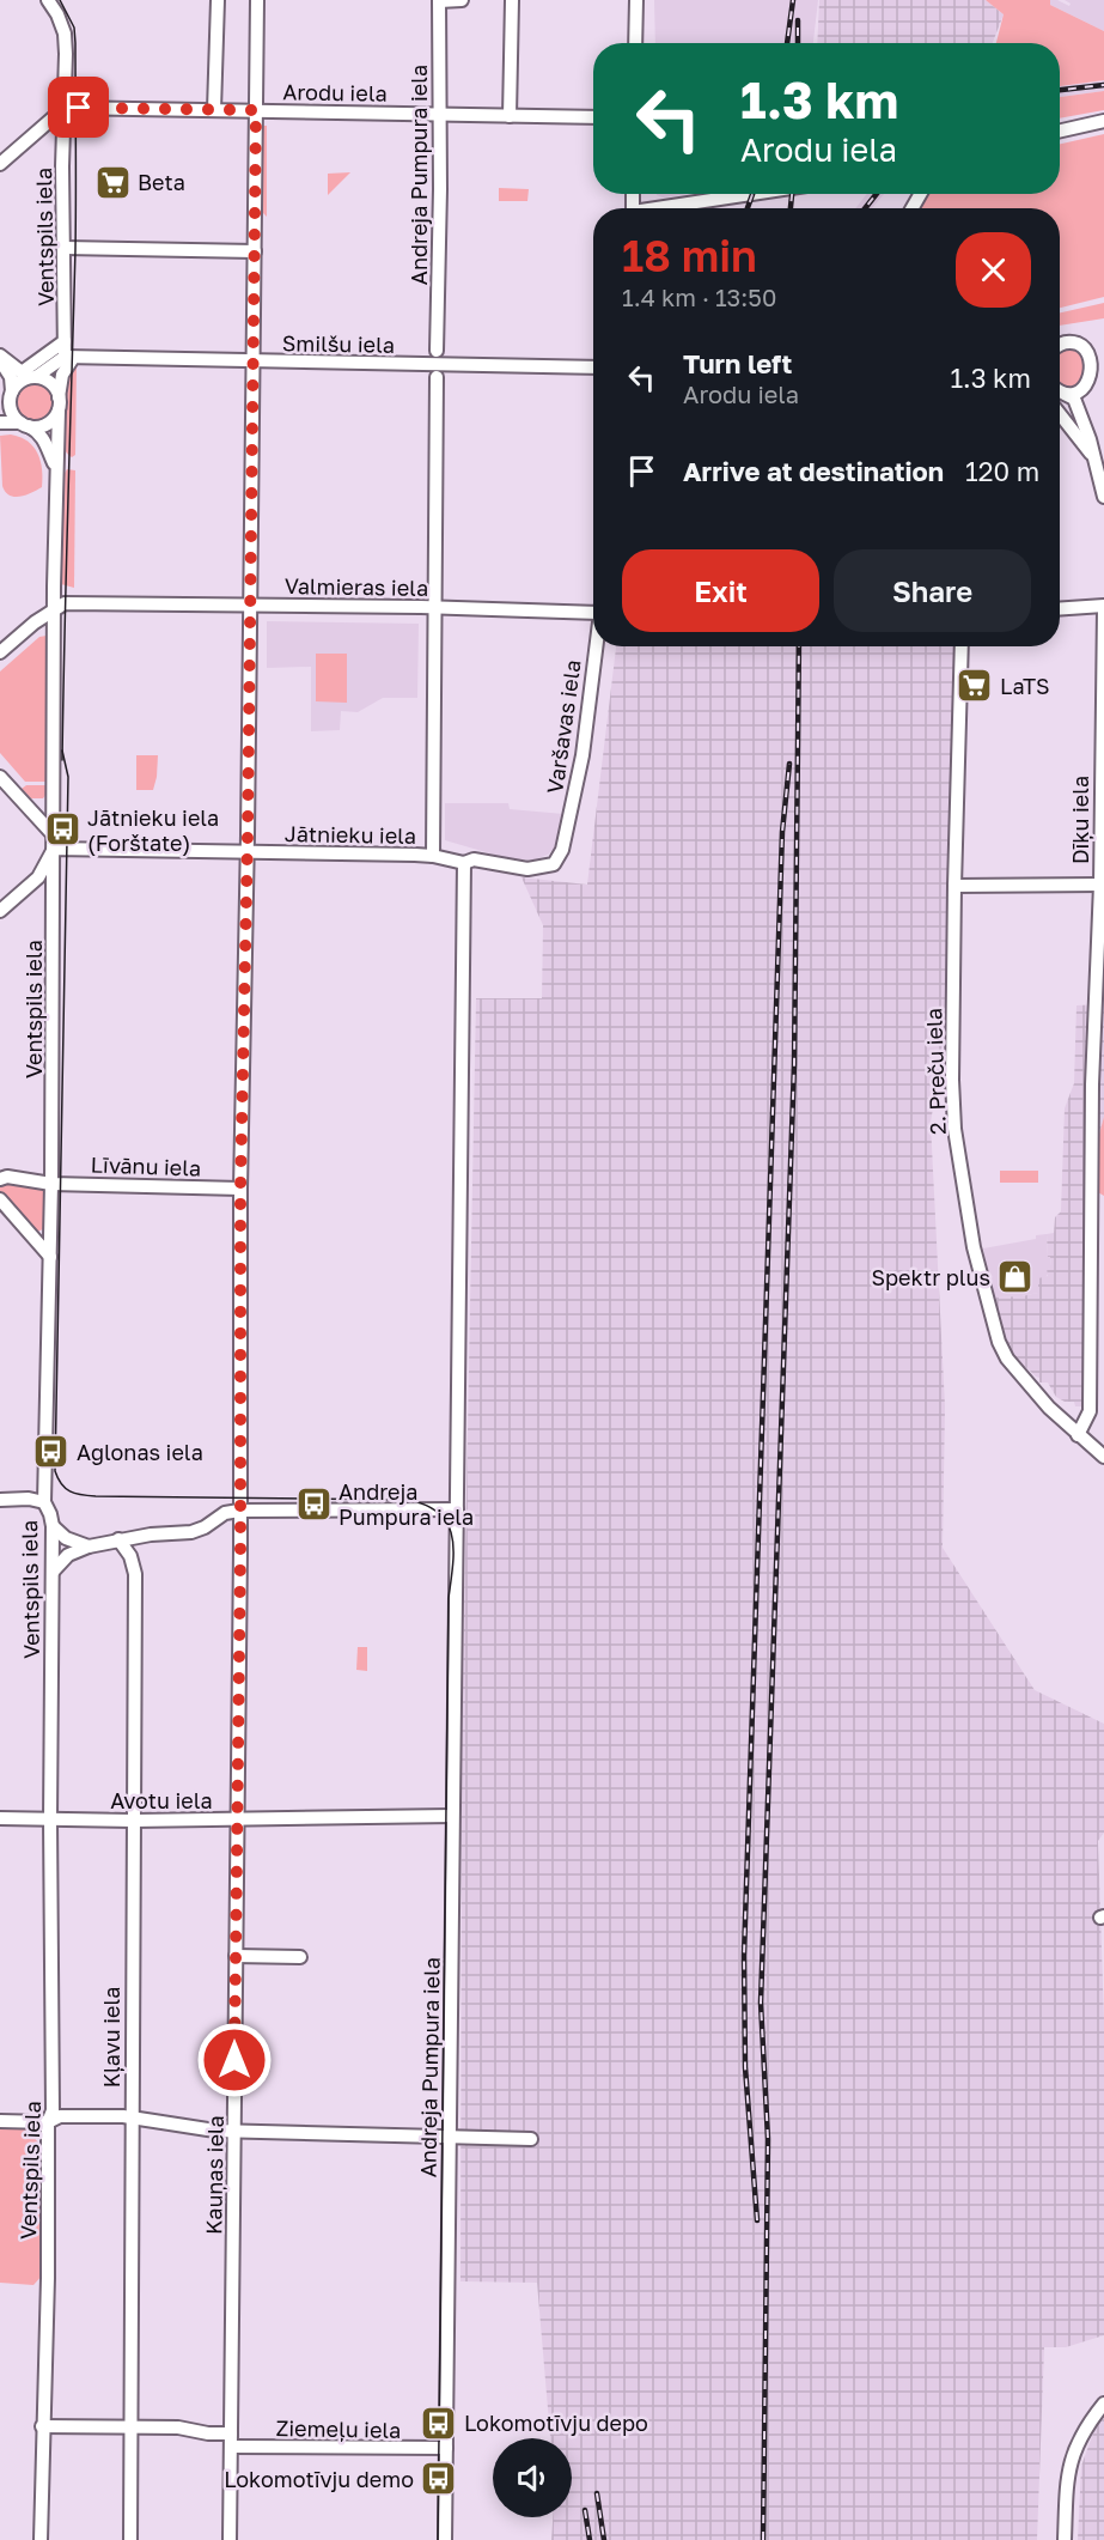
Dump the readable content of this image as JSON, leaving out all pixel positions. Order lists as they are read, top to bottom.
{
  "streets": {
    "street": [
      "Arodu iela",
      "Andreja Pumpura iela",
      "Ventspils iela",
      "Smilšu iela",
      "Valmieras iela",
      "Varšavas iela",
      "Dīķu iela",
      "Jātnieku iela",
      "2. Preču iela",
      "Līvānu iela",
      "Avotu iela",
      "Kļavu iela",
      "Kauņas iela",
      "Ziemeļu iela"
    ]
  },
  "crossings": [
    ["Arodu iela", "Andreja Pumpura iela"],
    ["Arodu iela", "Ventspils iela"],
    ["Arodu iela", "Kauņas iela"],
    ["Andreja Pumpura iela", "Jātnieku iela"],
    ["Andreja Pumpura iela", "Avotu iela"],
    ["Andreja Pumpura iela", "Ziemeļu iela"],
    ["Ventspils iela", "Smilšu iela"],
    ["Ventspils iela", "Valmieras iela"],
    ["Ventspils iela", "Jātnieku iela"],
    ["Ventspils iela", "Līvānu iela"],
    ["Ventspils iela", "Avotu iela"],
    ["Ventspils iela", "Ziemeļu iela"],
    ["Smilšu iela", "Kauņas iela"],
    ["Valmieras iela", "Kauņas iela"],
    ["Varšavas iela", "Jātnieku iela"],
    ["Dīķu iela", "2. Preču iela"],
    ["Jātnieku iela", "Kauņas iela"],
    ["Līvānu iela", "Kauņas iela"],
    ["Avotu iela", "Kļavu iela"],
    ["Avotu iela", "Kauņas iela"],
    ["Kļavu iela", "Ziemeļu iela"],
    ["Kauņas iela", "Ziemeļu iela"]
  ],
  "places": {
    "supermarket": ["Beta", "LaTS"],
    "bus stop": [
      "Jātnieku iela (Forštate)",
      "Aglonas iela",
      "Andreja Pumpura iela",
      "Lokomotīvju depo",
      "Lokomotīvju demo"
    ],
    "shop": ["Spektr plus"]
  },
  "page": {
    "turn": ["1.3 km", "Arodu iela"],
    "heading": ["18 min", "1.4 km · 13:50"],
    "list": [
      {
        "name": "Turn left",
        "note": "Arodu iela",
        "value": "1.3 km"
      },
      {
        "name": "Arrive at destination",
        "value": "120 m"
      }
    ],
    "buttons": ["Exit", "Share"]
  }
}
